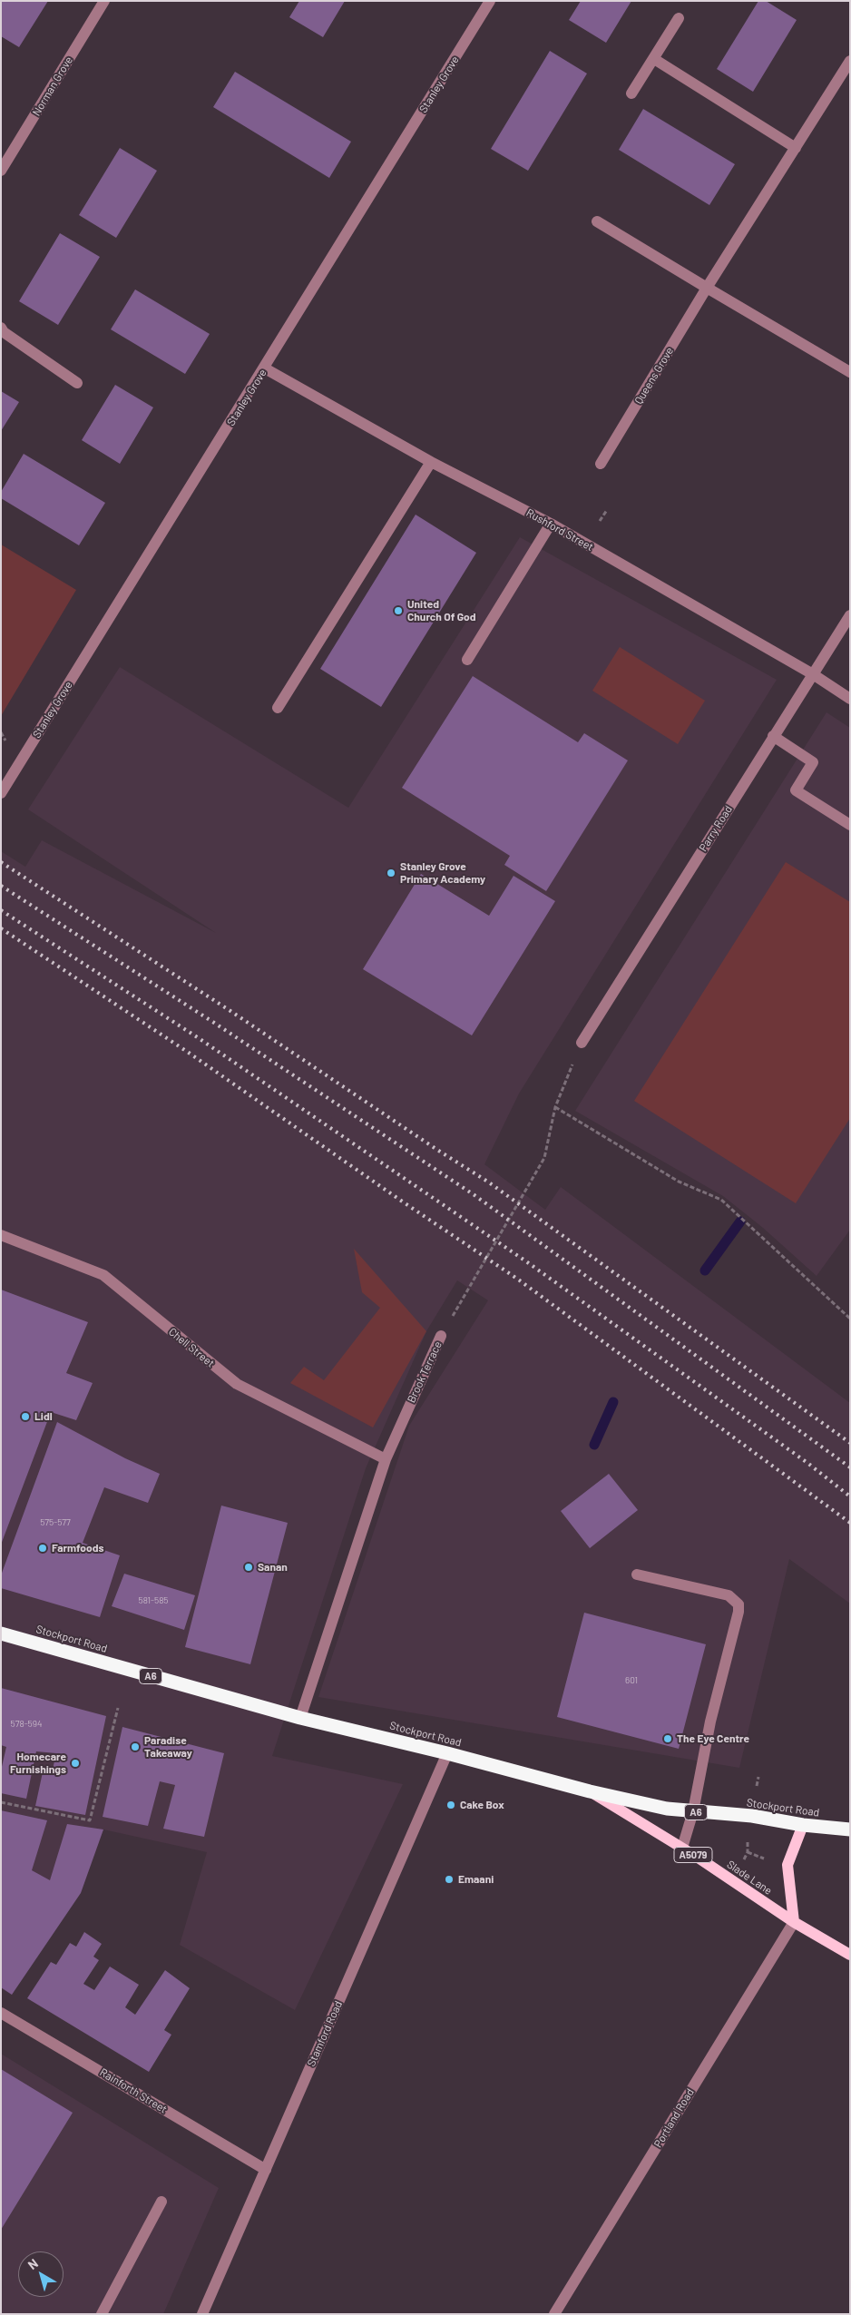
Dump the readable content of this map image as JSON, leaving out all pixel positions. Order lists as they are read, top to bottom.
{
  "streets": {
    "highway": ["Stockport Road", "A6"],
    "main road": ["A5079", "Slade Lane"],
    "street": [
      "Stanley Grove",
      "Norman Grove",
      "Queens Grove",
      "Rushford Street",
      "Parry Road",
      "Chell Street",
      "Brook Terrace",
      "Stamford Road",
      "Rainforth Street",
      "Portland Road"
    ]
  },
  "crossings": [
    ["Stanley Grove", "Rushford Street"],
    ["Rushford Street", "Parry Road"],
    ["Parry Road", "Brook Terrace"],
    ["Chell Street", "Brook Terrace"],
    ["Brook Terrace", "Stockport Road"],
    ["Stockport Road", "Slade Lane"],
    ["Stockport Road", "Stamford Road"],
    ["Slade Lane", "Portland Road"],
    ["Stamford Road", "Rainforth Street"]
  ],
  "places": [
    "United Church Of God",
    "Stanley Grove Primary Academy",
    "Lidl",
    "Farmfoods",
    "Sanan",
    "The Eye Centre",
    "Paradise Takeaway",
    "Homecare Furnishings",
    "Cake Box",
    "Emaani"
  ],
  "house_numbers": [
    "575-577",
    "581-585",
    "601",
    "578-594"
  ],
  "north": "top left"
}
